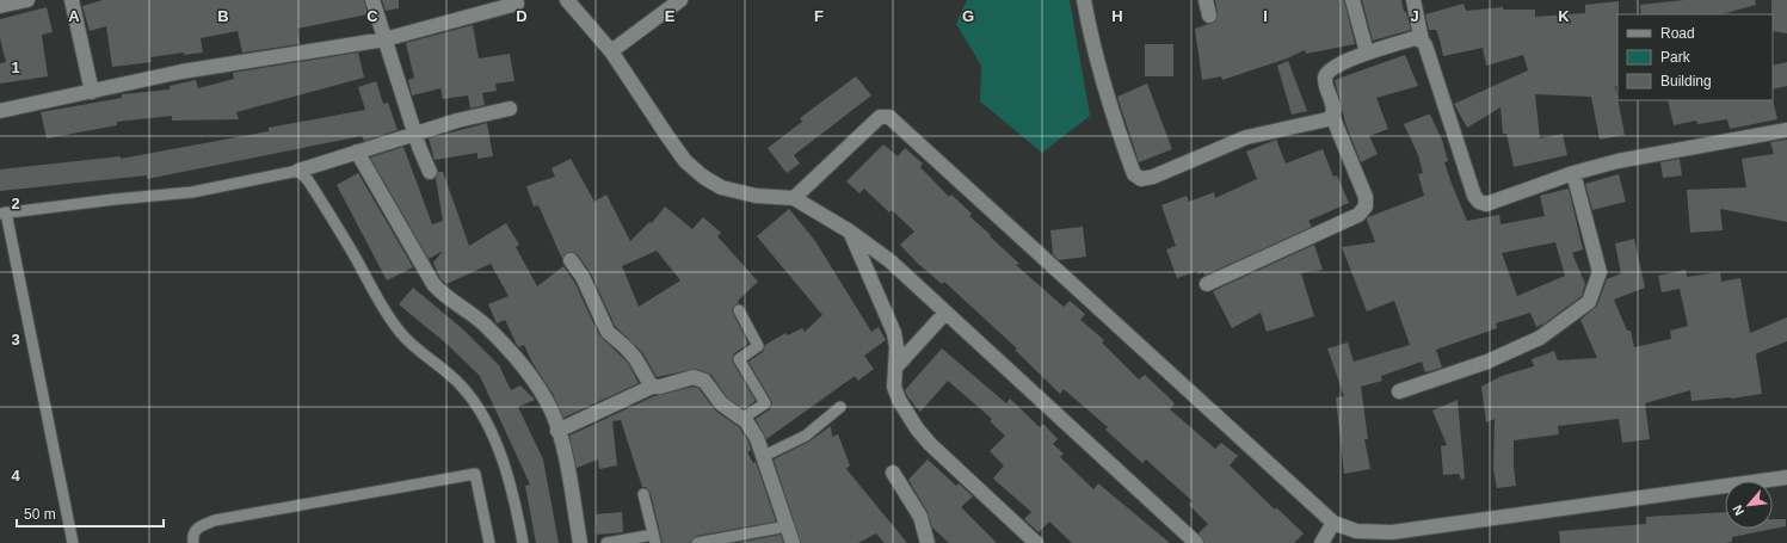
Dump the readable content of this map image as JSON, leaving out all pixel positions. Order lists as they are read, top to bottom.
{
  "legend": ["Road", "Park", "Building"],
  "scale_bar": "50 m",
  "north": "bottom left",
  "grid": {
    "columns": [
      "A",
      "B",
      "C",
      "D",
      "E",
      "F",
      "G",
      "H",
      "I",
      "J",
      "K"
    ],
    "rows": [
      "1",
      "2",
      "3",
      "4"
    ]
  }
}
